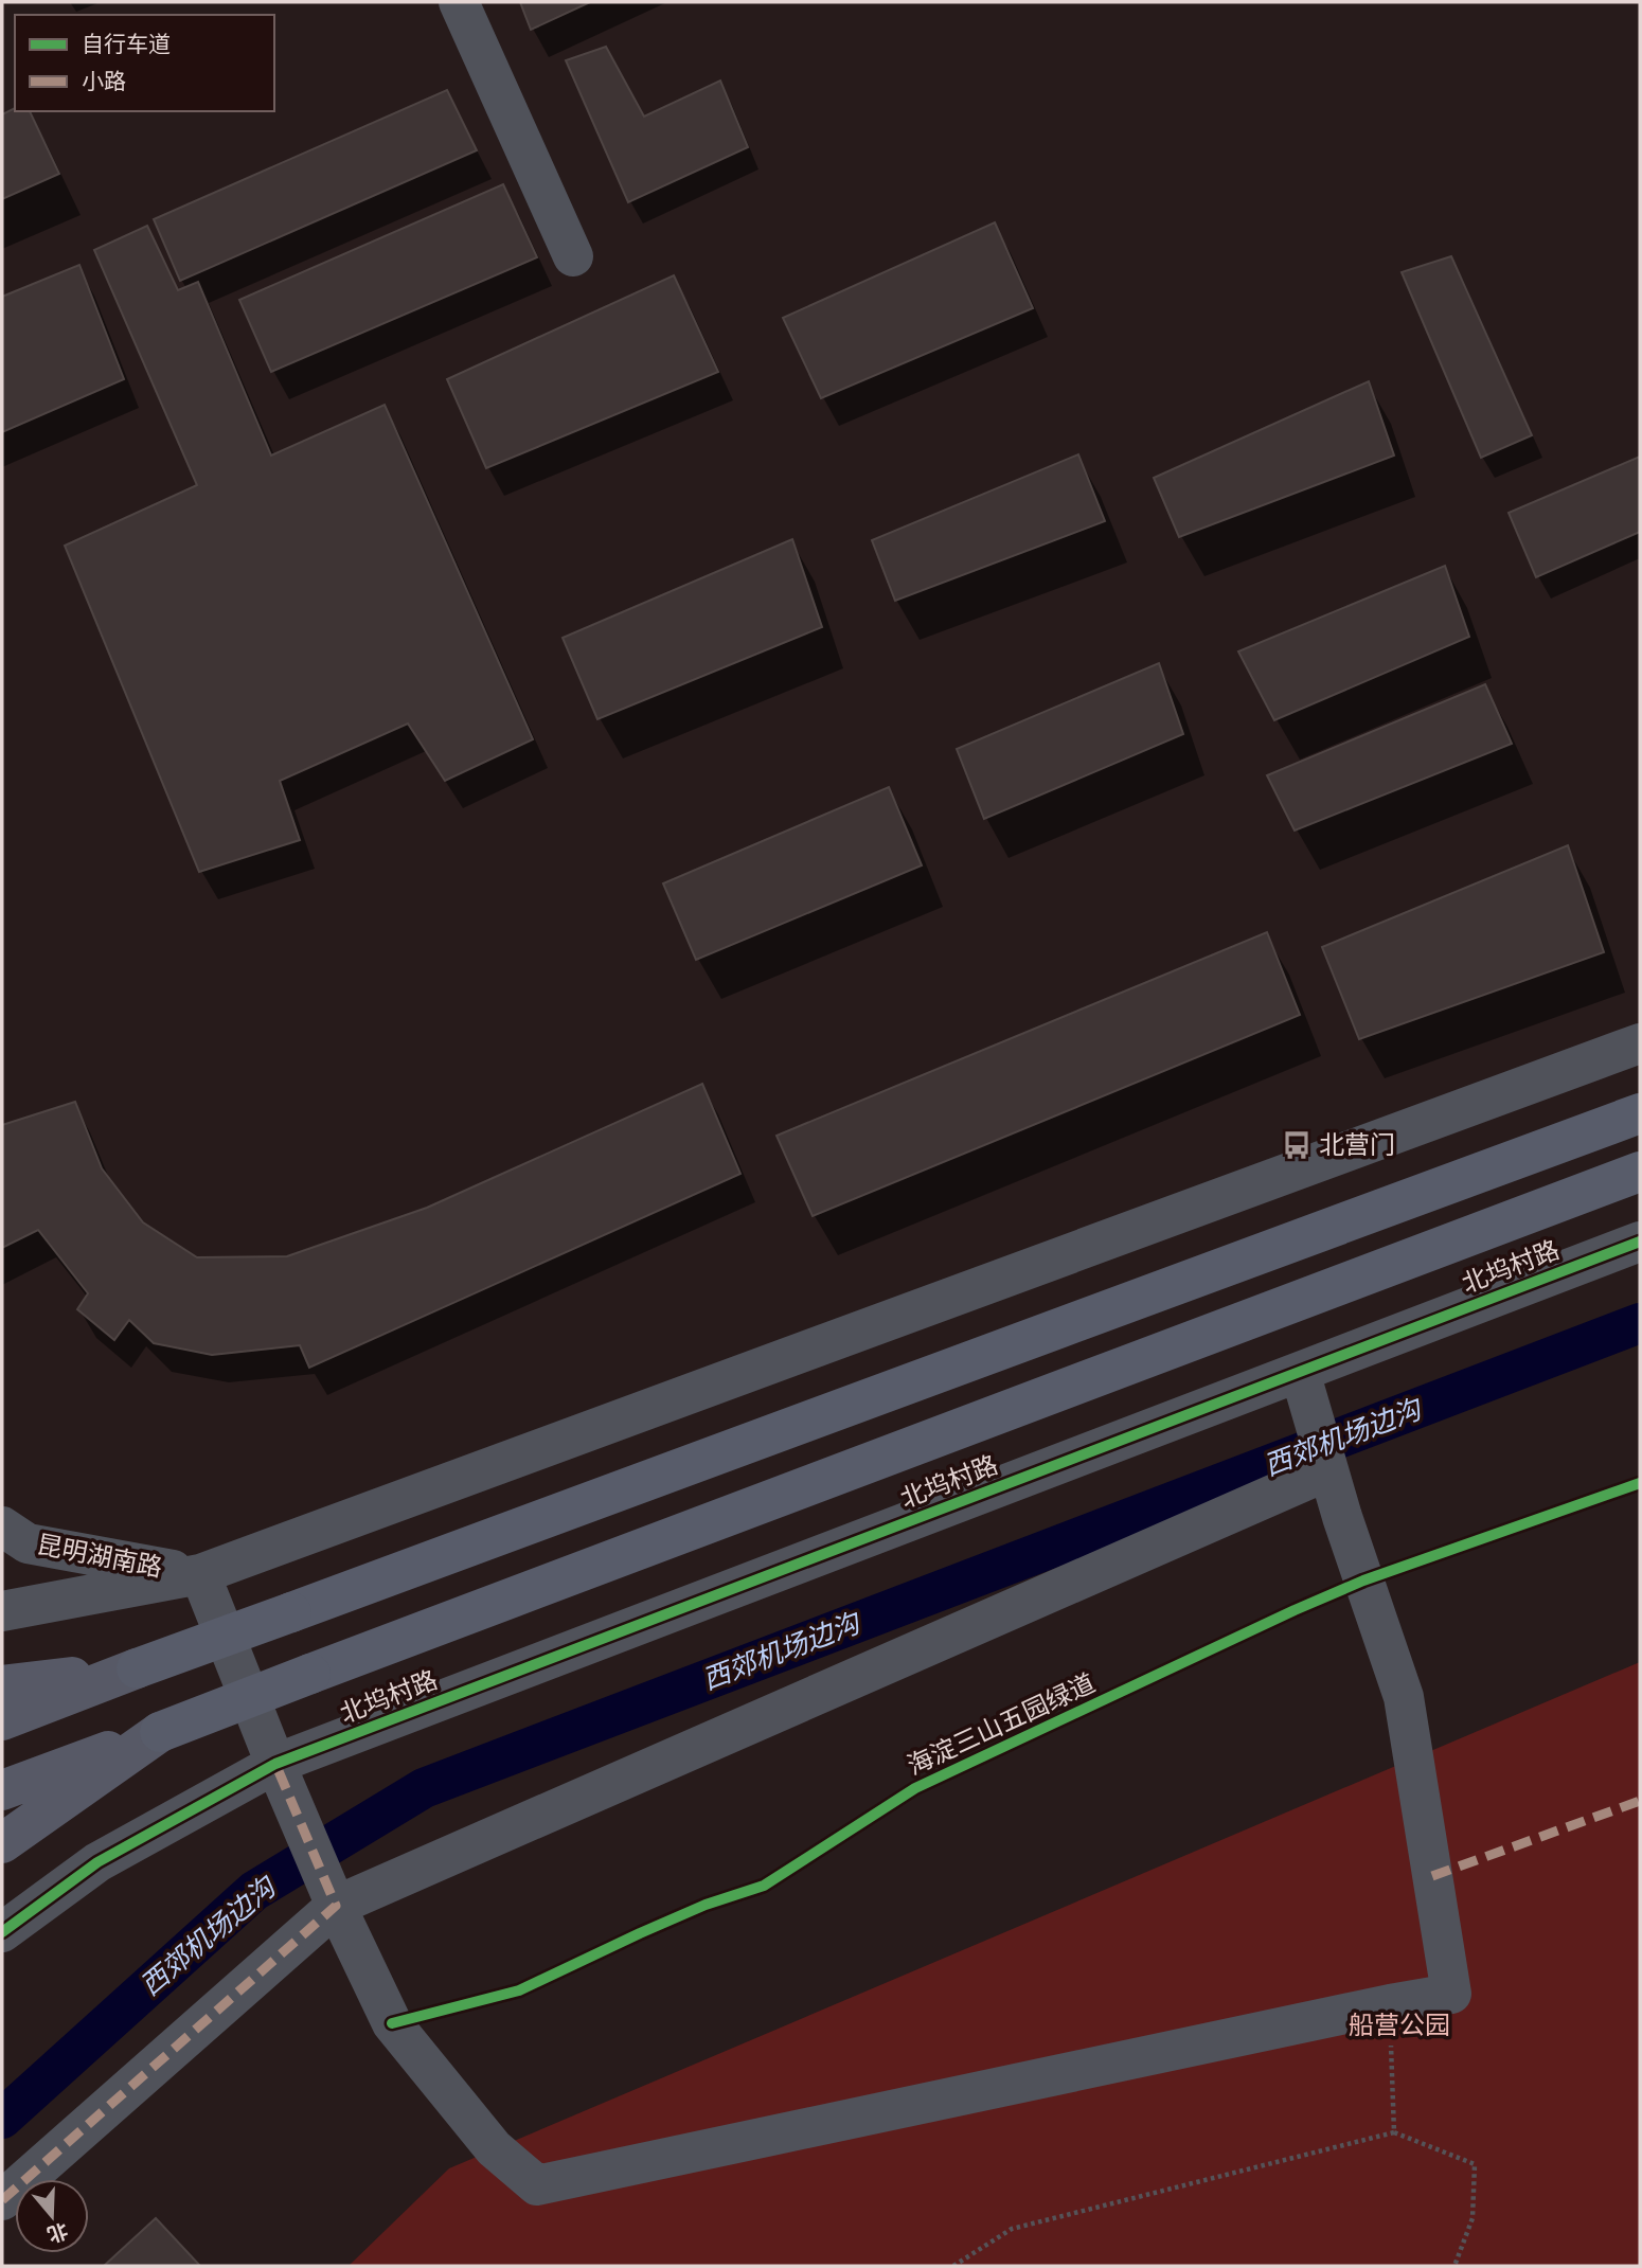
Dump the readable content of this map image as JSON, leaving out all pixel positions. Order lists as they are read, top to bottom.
{
  "streets": {
    "main road": ["北坞村路"],
    "street": ["昆明湖南路"],
    "cycle path": ["海淀三山五园绿道"]
  },
  "water": ["西郊机场边沟"],
  "parks": ["船营公园"],
  "places": {
    "bus stop": ["北营门"]
  },
  "legend": ["自行车道", "小路"],
  "north": "bottom"
}
